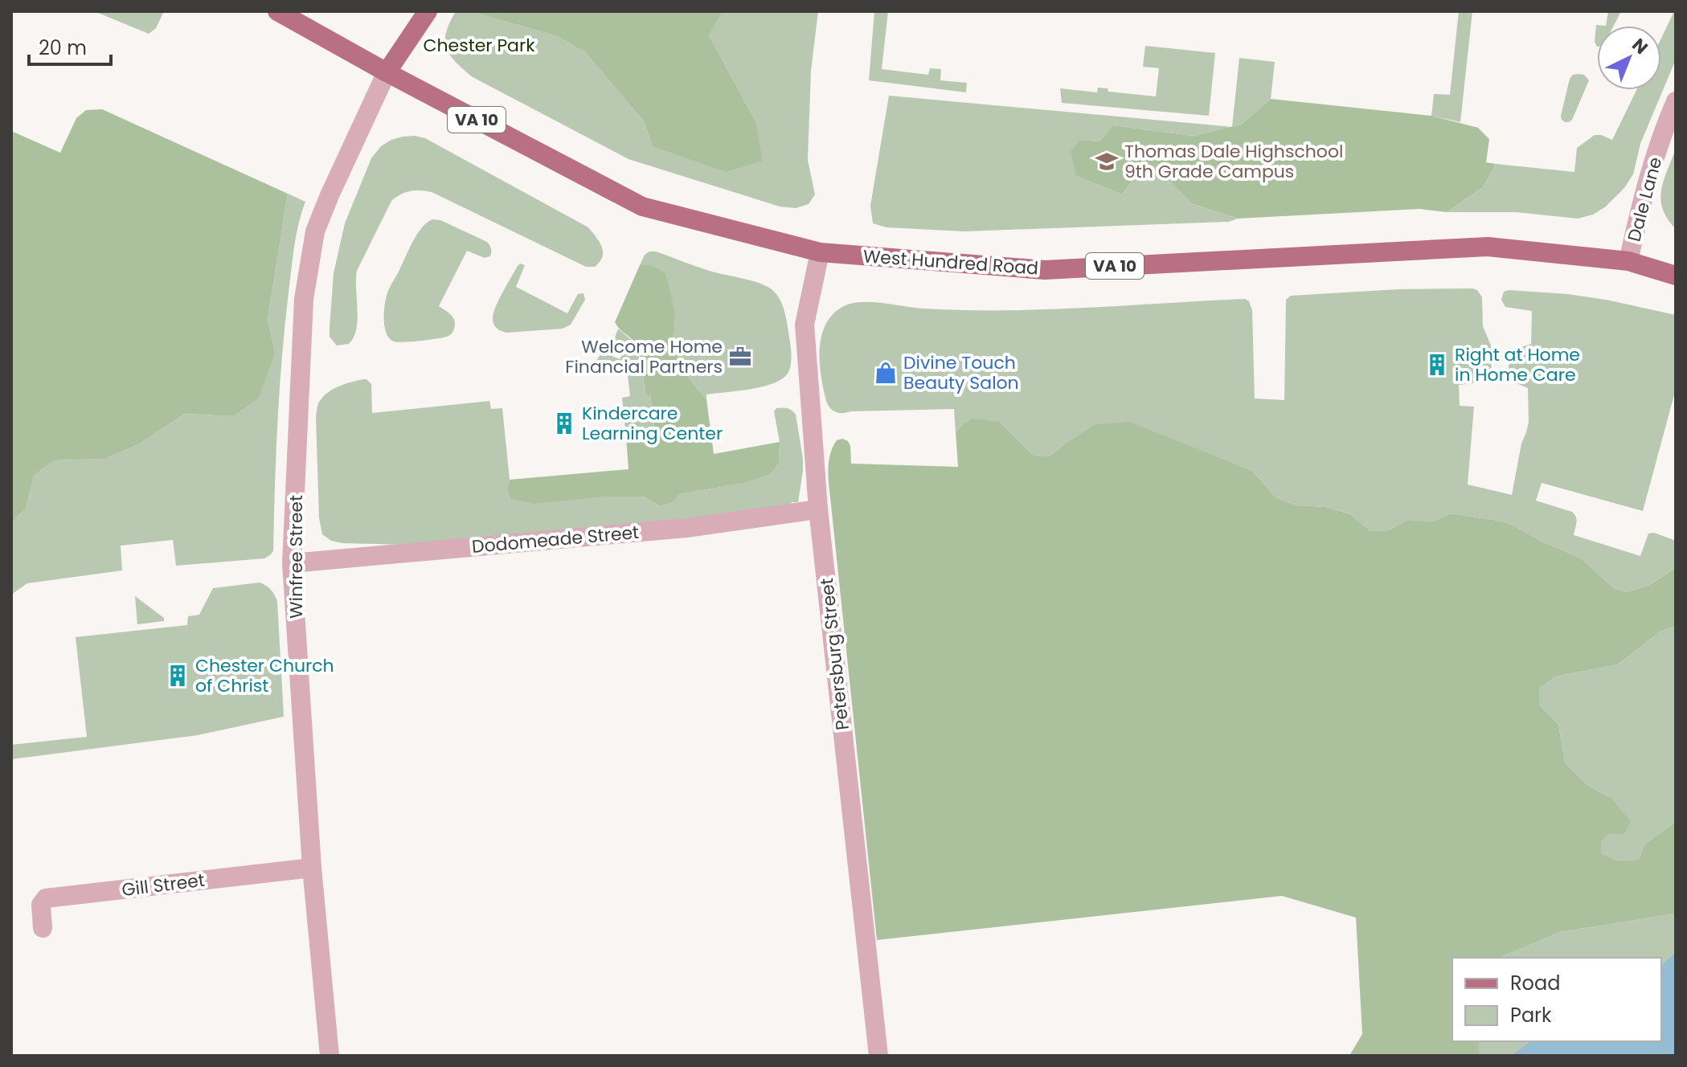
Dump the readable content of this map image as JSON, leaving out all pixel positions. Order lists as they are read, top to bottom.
{
  "streets": {
    "main road": ["VA 10", "West Hundred Road"],
    "street": [
      "Dale Lane",
      "Dodomeade Street",
      "Winfree Street",
      "Petersburg Street",
      "Gill Street"
    ]
  },
  "crossings": [
    ["Dale Lane", "West Hundred Road"],
    ["West Hundred Road", "Winfree Street"],
    ["West Hundred Road", "Petersburg Street"],
    ["Dodomeade Street", "Winfree Street"],
    ["Dodomeade Street", "Petersburg Street"],
    ["Winfree Street", "Gill Street"]
  ],
  "parks": ["Chester Park"],
  "places": {
    "school or university": ["Thomas Dale Highschool 9th Grade Campus"],
    "office": ["Welcome Home Financial Partners"],
    "building": ["Right at Home in Home Care", "Kindercare Learning Center", "Chester Church of Christ"],
    "shop": ["Divine Touch Beauty Salon"]
  },
  "legend": ["Road", "Park"],
  "scale_bar": "20 m",
  "north": "top right"
}
